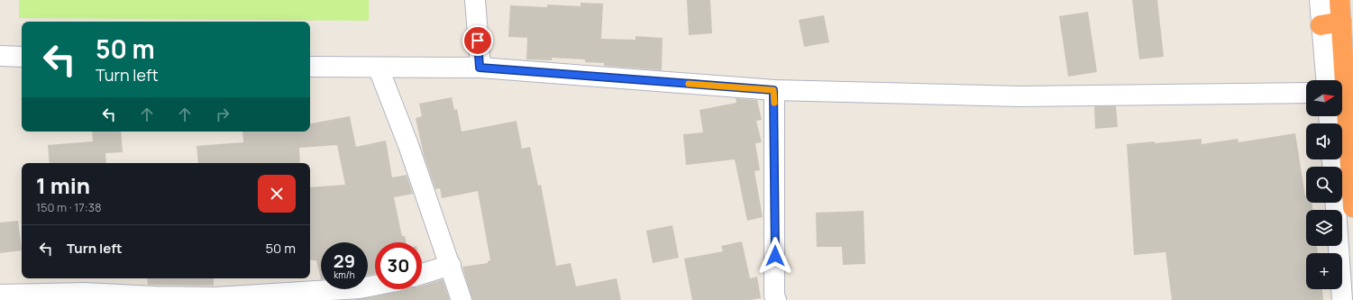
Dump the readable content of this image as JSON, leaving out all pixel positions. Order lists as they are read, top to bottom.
{
  "north": "right",
  "page": {
    "turn": ["50 m", "Turn left"],
    "map_buttons": "+",
    "heading": ["1 min", "150 m · 17:38"],
    "list": [
      {
        "name": "Turn left",
        "value": "50 m"
      }
    ],
    "speed": "29 km/h",
    "limit": "30"
  }
}
